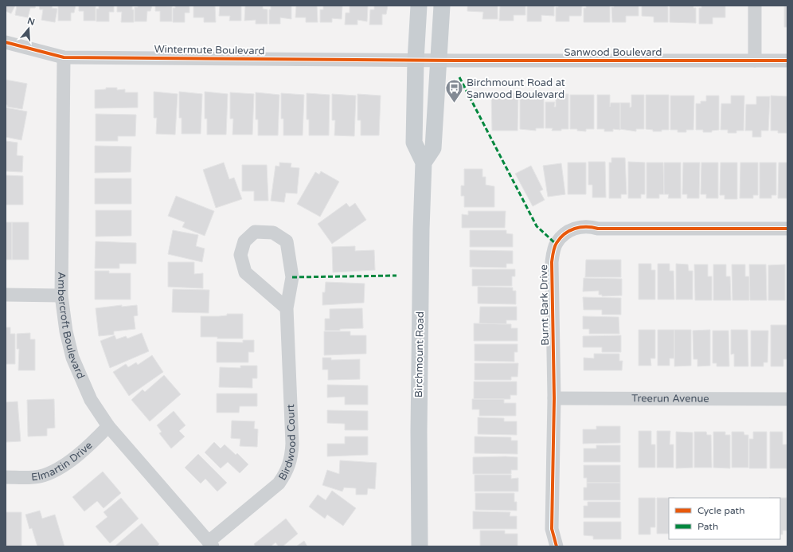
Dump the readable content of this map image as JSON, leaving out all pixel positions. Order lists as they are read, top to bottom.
{
  "streets": {
    "main road": ["Birchmount Road"],
    "street": [
      "Wintermute Boulevard",
      "Sanwood Boulevard",
      "Burnt Bark Drive",
      "Ambercroft Boulevard",
      "Treerun Avenue",
      "Birdwood Court",
      "Elmartin Drive"
    ]
  },
  "crossings": [
    ["Wintermute Boulevard", "Sanwood Boulevard"],
    ["Wintermute Boulevard", "Ambercroft Boulevard"],
    ["Wintermute Boulevard", "Birchmount Road"],
    ["Burnt Bark Drive", "Treerun Avenue"],
    ["Ambercroft Boulevard", "Birdwood Court"],
    ["Ambercroft Boulevard", "Elmartin Drive"]
  ],
  "places": {
    "bus stop": ["Birchmount Road at Sanwood Boulevard"]
  },
  "legend": ["Cycle path", "Path"],
  "north": "top"
}
